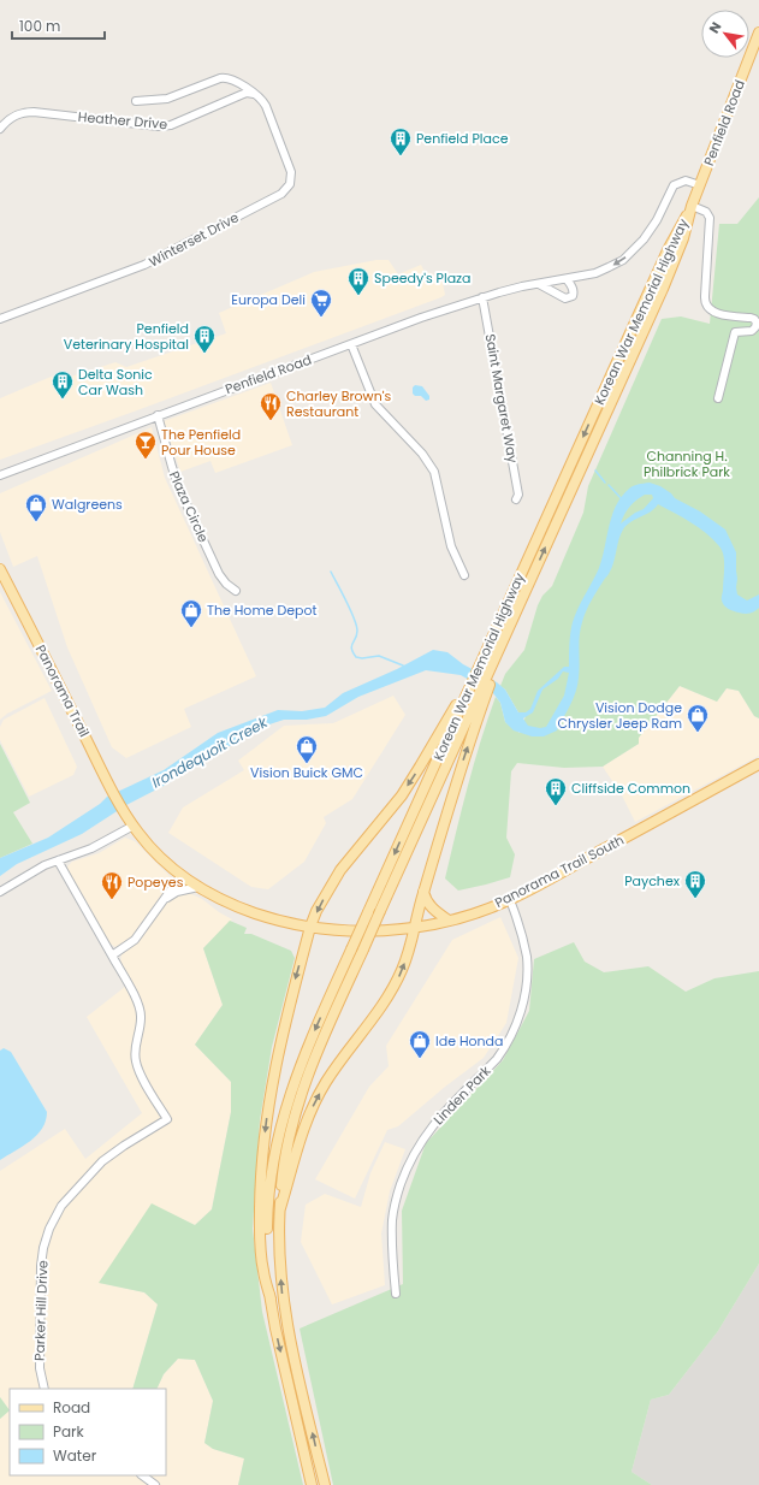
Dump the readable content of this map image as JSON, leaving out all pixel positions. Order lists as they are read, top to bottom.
{
  "streets": {
    "main road": [
      "Penfield Road",
      "Korean War Memorial Highway",
      "Panorama Trail",
      "Panorama Trail South"
    ],
    "street": [
      "Heather Drive",
      "Winterset Drive",
      "Saint Margaret Way",
      "Plaza Circle",
      "Linden Park",
      "Parker Hill Drive"
    ]
  },
  "crossings": [
    ["Heather Drive", "Winterset Drive"],
    ["Penfield Road", "Korean War Memorial Highway"],
    ["Penfield Road", "Saint Margaret Way"],
    ["Penfield Road", "Plaza Circle"],
    ["Panorama Trail", "Panorama Trail South"],
    ["Panorama Trail South", "Linden Park"]
  ],
  "water": ["Irondequoit Creek"],
  "parks": ["Channing H. Philbrick Park"],
  "places": {
    "building": [
      "Penfield Place",
      "Speedy's Plaza",
      "Penfield Veterinary Hospital",
      "Delta Sonic Car Wash",
      "Cliffside Common",
      "Paychex"
    ],
    "supermarket": ["Europa Deli"],
    "restaurant": ["Charley Brown's Restaurant", "Popeyes"],
    "bar": ["The Penfield Pour House"],
    "shop": [
      "Walgreens",
      "The Home Depot",
      "Vision Dodge Chrysler Jeep Ram",
      "Vision Buick GMC",
      "Ide Honda"
    ]
  },
  "legend": ["Road", "Park", "Water"],
  "scale_bar": "100 m",
  "north": "top left"
}
